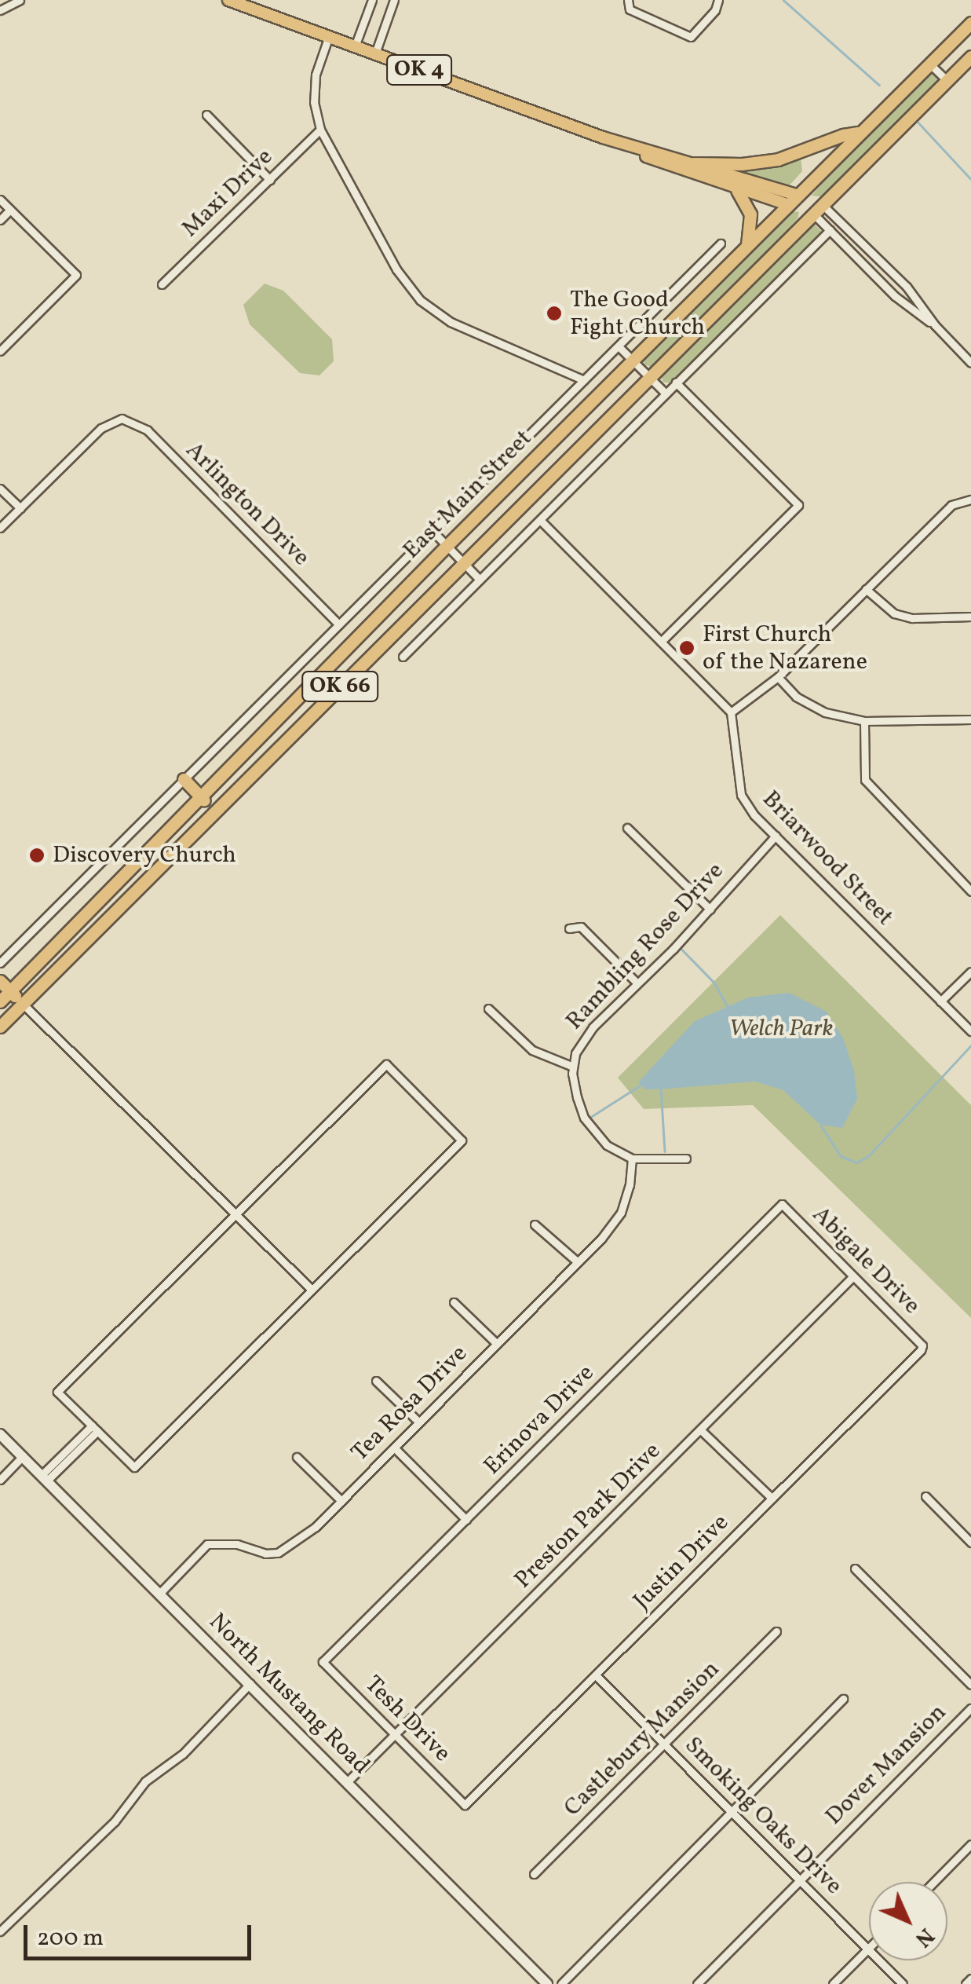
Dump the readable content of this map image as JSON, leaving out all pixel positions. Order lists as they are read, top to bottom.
{
  "streets": {
    "highway": ["OK 4", "East Main Street", "OK 66"],
    "street": [
      "Maxi Drive",
      "Arlington Drive",
      "Briarwood Street",
      "Rambling Rose Drive",
      "Abigale Drive",
      "Tea Rosa Drive",
      "Erinova Drive",
      "Preston Park Drive",
      "Justin Drive",
      "North Mustang Road",
      "Tesh Drive",
      "Castlebury Mansion",
      "Dover Mansion",
      "Smoking Oaks Drive"
    ]
  },
  "crossings": [
    ["OK 4", "East Main Street"],
    ["East Main Street", "Arlington Drive"],
    ["Briarwood Street", "Rambling Rose Drive"],
    ["Rambling Rose Drive", "Tea Rosa Drive"],
    ["Abigale Drive", "Erinova Drive"],
    ["Abigale Drive", "Preston Park Drive"],
    ["Abigale Drive", "Justin Drive"],
    ["Tea Rosa Drive", "North Mustang Road"],
    ["Erinova Drive", "Tesh Drive"],
    ["Preston Park Drive", "North Mustang Road"],
    ["Preston Park Drive", "Tesh Drive"],
    ["Justin Drive", "Tesh Drive"],
    ["Justin Drive", "Smoking Oaks Drive"],
    ["Castlebury Mansion", "Smoking Oaks Drive"],
    ["Dover Mansion", "Smoking Oaks Drive"]
  ],
  "parks": ["Welch Park"],
  "places": ["The Good Fight Church", "First Church of the Nazarene", "Discovery Church"],
  "scale_bar": "200 m",
  "north": "bottom right"
}
